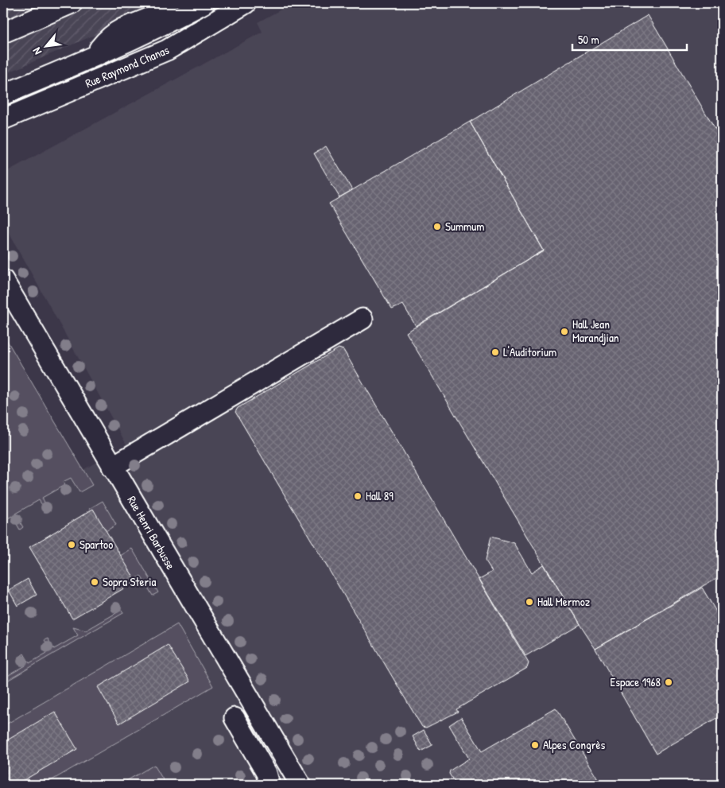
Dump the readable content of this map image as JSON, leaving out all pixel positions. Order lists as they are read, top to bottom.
{
  "streets": {
    "street": ["Rue Raymond Chanas", "Rue Henri Barbusse"]
  },
  "places": [
    "Summum",
    "Hall Jean Marandjian",
    "L'Auditorium",
    "Hall 89",
    "Spartoo",
    "Sopra Steria",
    "Hall Mermoz",
    "Espace 1968",
    "Alpes Congrès"
  ],
  "scale_bar": "50 m",
  "north": "bottom left"
}
